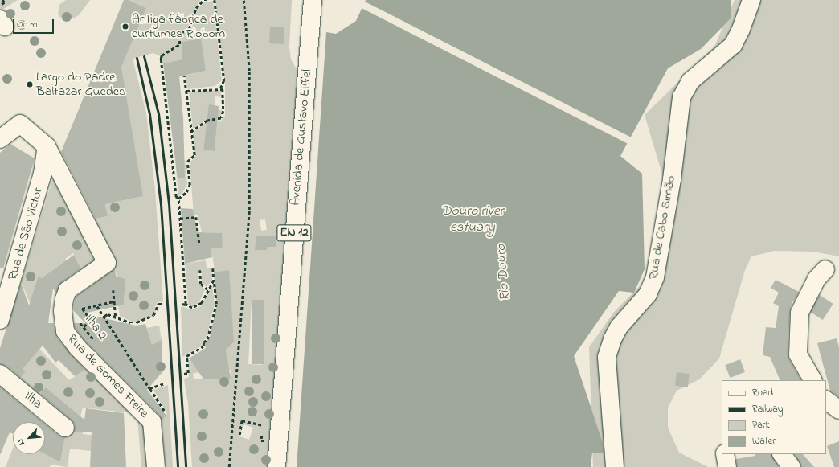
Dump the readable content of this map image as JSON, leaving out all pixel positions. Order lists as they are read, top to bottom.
{
  "streets": {
    "street": [
      "Avenida de Gustavo Eiffel",
      "Rua de Cabo Simão",
      "EN 12",
      "Rua de São Victor",
      "Rua de Gomes Freire",
      "Ilha"
    ],
    "path": ["Ilha 2"]
  },
  "crossings": [
    ["Rua de São Victor", "Rua de Gomes Freire"]
  ],
  "water": ["Douro river estuary", "Rio Douro"],
  "places": ["Antiga fábrica de curtumes Riobom", "Largo do Padre Baltazar Guedes"],
  "legend": [
    "Road",
    "Railway",
    "Park",
    "Water"
  ],
  "scale_bar": "20 m",
  "north": "bottom left"
}
